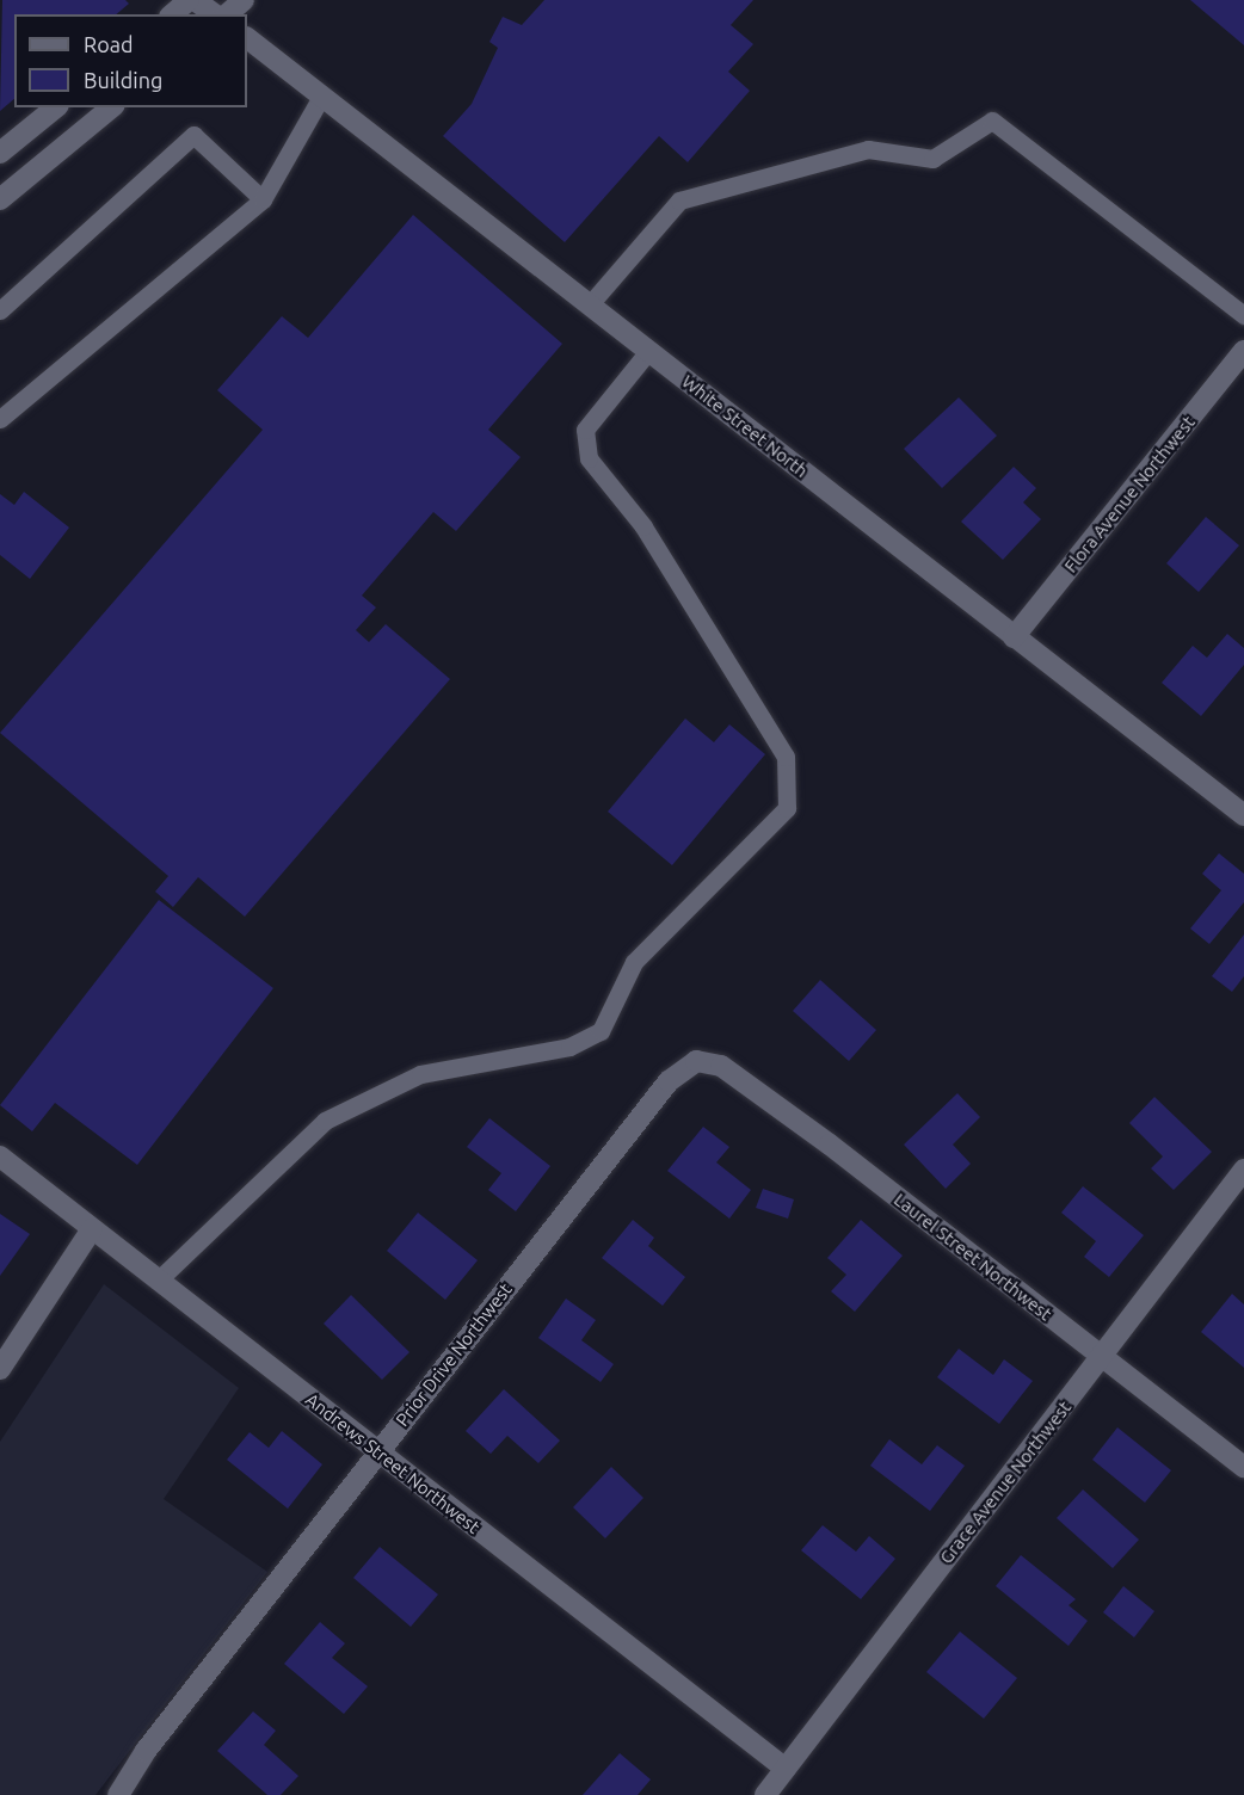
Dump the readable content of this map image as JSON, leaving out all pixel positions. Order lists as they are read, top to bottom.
{
  "streets": {
    "street": [
      "White Street North",
      "Flora Avenue Northwest",
      "Laurel Street Northwest",
      "Prior Drive Northwest",
      "Andrews Street Northwest",
      "Grace Avenue Northwest"
    ]
  },
  "crossings": [
    ["White Street North", "Flora Avenue Northwest"],
    ["Laurel Street Northwest", "Prior Drive Northwest"],
    ["Laurel Street Northwest", "Grace Avenue Northwest"],
    ["Prior Drive Northwest", "Andrews Street Northwest"],
    ["Andrews Street Northwest", "Grace Avenue Northwest"]
  ],
  "legend": ["Road", "Building"]
}
